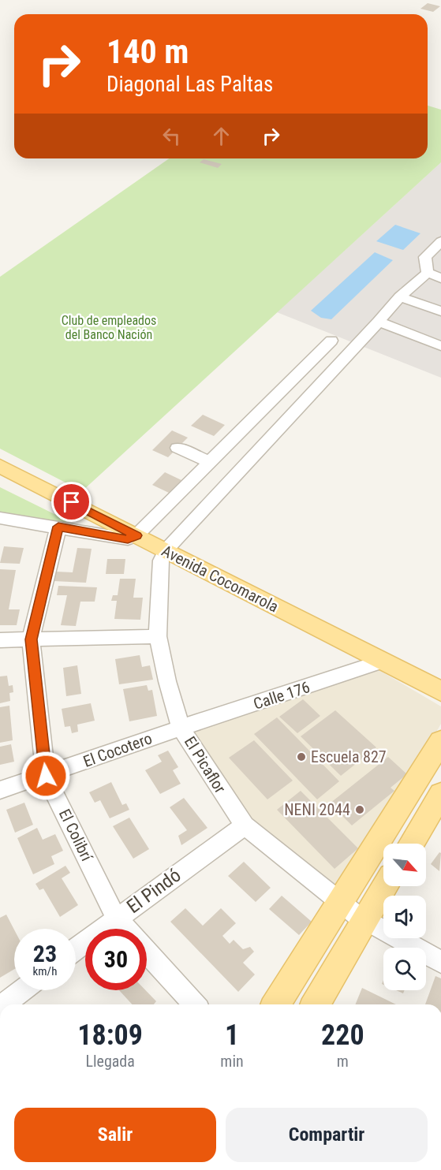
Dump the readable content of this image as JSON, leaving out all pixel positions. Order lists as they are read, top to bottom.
{
  "streets": {
    "main road": ["Avenida Cocomarola"],
    "street": [
      "Calle 176",
      "El Cocotero",
      "El Picaflor",
      "El Colibrí",
      "El Pindó"
    ]
  },
  "crossings": [
    ["Avenida Cocomarola", "Calle 176"],
    ["Avenida Cocomarola", "El Picaflor"],
    ["Calle 176", "El Cocotero"],
    ["Calle 176", "El Picaflor"],
    ["El Cocotero", "El Picaflor"],
    ["El Cocotero", "El Colibrí"],
    ["El Picaflor", "El Pindó"],
    ["El Colibrí", "El Pindó"]
  ],
  "parks": ["Club de empleados del Banco Nación"],
  "places": ["Escuela 827", "NENI 2044"],
  "north": "bottom right",
  "page": {
    "turn": ["140 m", "Diagonal Las Paltas"],
    "speed": "23 km/h",
    "limit": "30",
    "eta": [
      "18:09",
      "Llegada",
      "1",
      "min",
      "220",
      "m"
    ],
    "buttons": ["Salir", "Compartir"]
  }
}
